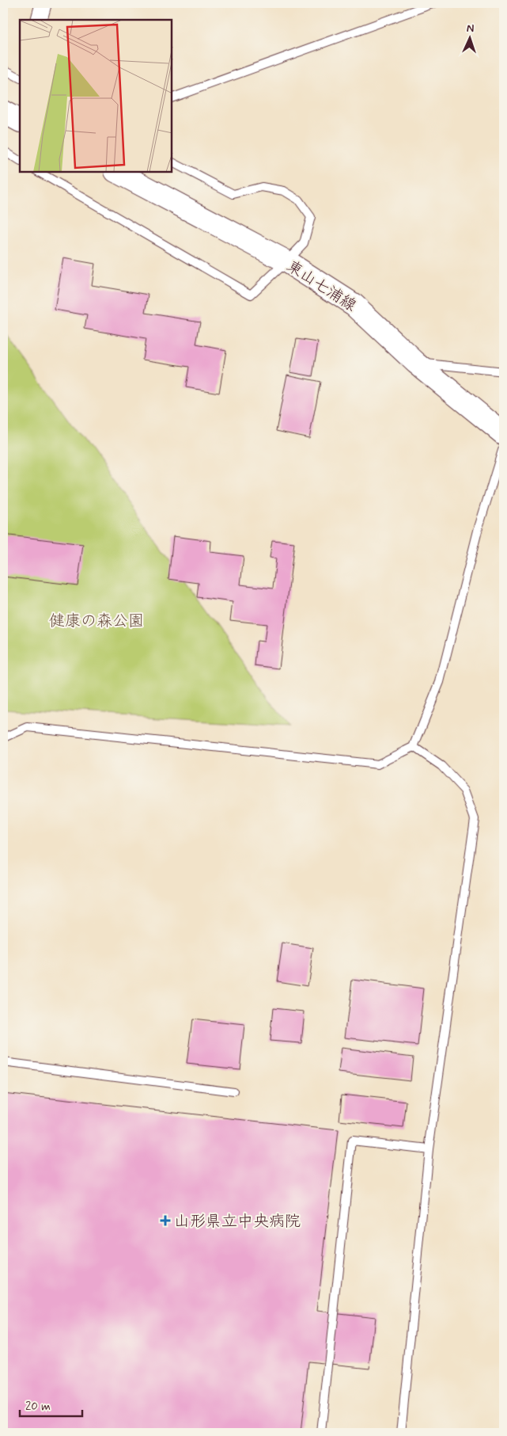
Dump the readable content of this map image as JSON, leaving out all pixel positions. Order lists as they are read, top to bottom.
{
  "streets": {
    "main road": ["東山七浦線"]
  },
  "parks": ["健康の森公園"],
  "places": {
    "health": ["山形県立中央病院"]
  },
  "scale_bar": "20 m",
  "north": "top"
}
